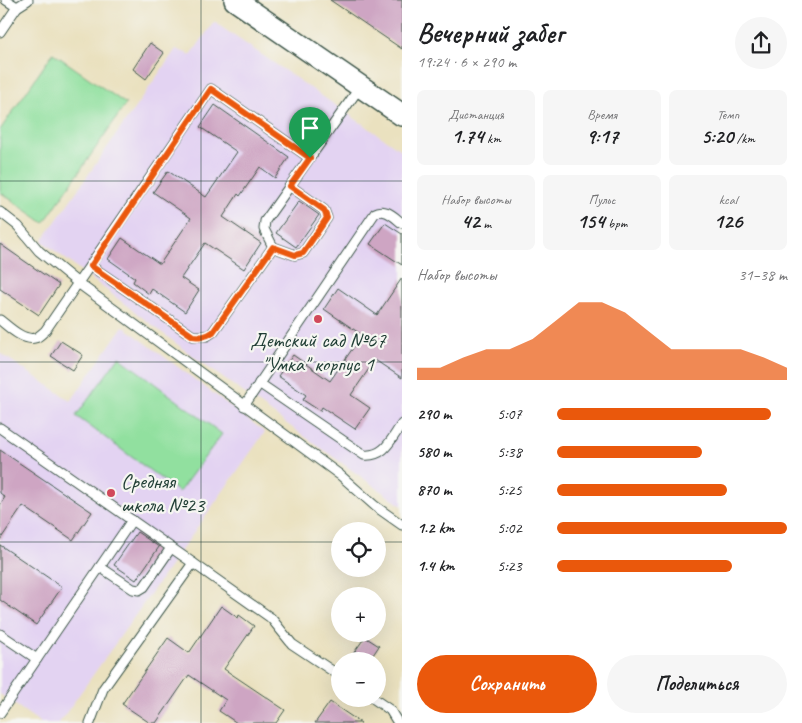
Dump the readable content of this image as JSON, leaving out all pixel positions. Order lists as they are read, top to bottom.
{
  "places": ["Детский сад №67 \"Умка\" корпус 1", "Средняя школа №23"],
  "page": {
    "heading": ["Вечерний забег", "19:24 · 6 × 290 m"],
    "stats": [
      ["Дистанция", "1.74 km"],
      ["Время", "9:17"],
      ["Темп", "5:20 /km"],
      ["Набор высоты", "42 m"],
      ["Пульс", "154 bpm"],
      ["kcal", "126"]
    ],
    "chart": ["Набор высоты", "31–38 m"],
    "list": [
      {
        "name": "290 m",
        "note": "5:07"
      },
      {
        "name": "580 m",
        "note": "5:38"
      },
      {
        "name": "870 m",
        "note": "5:25"
      },
      {
        "name": "1.2 km",
        "note": "5:02"
      },
      {
        "name": "1.4 km",
        "note": "5:23"
      }
    ],
    "map_buttons": ["+", "−"],
    "buttons": ["Сохранить", "Поделиться"]
  }
}
